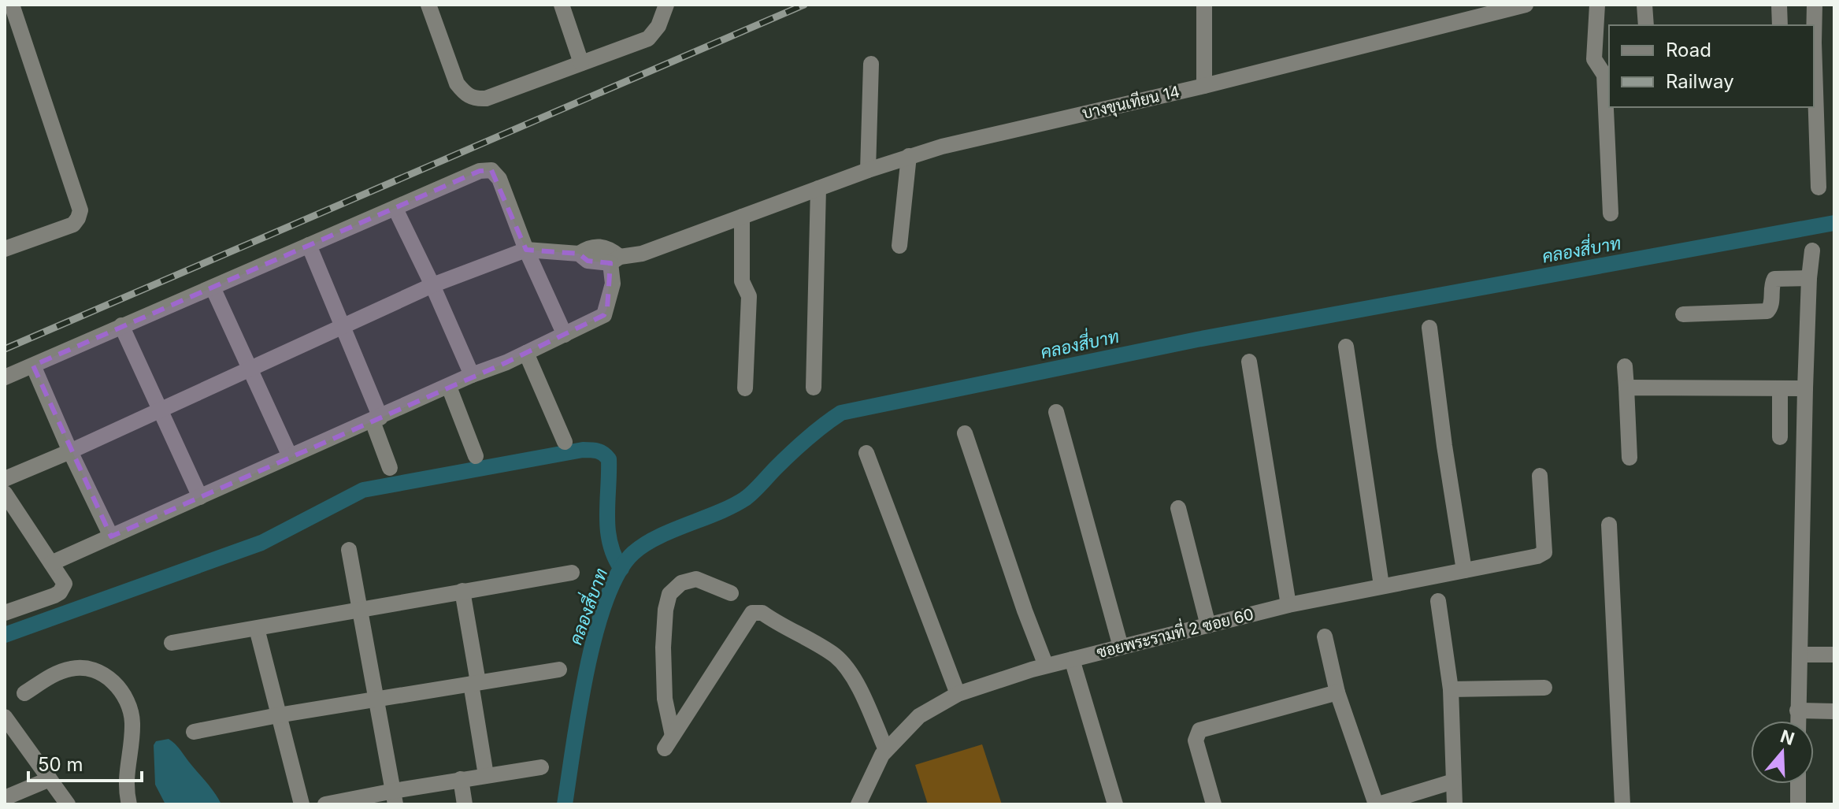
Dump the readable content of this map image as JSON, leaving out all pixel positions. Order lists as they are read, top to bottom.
{
  "streets": {
    "street": ["บางขุนเทียน 14", "ซอยพระรามที่ 2 ซอย 60"]
  },
  "water": ["คลองสี่บาท"],
  "legend": ["Road", "Railway"],
  "scale_bar": "50 m",
  "north": "top"
}
